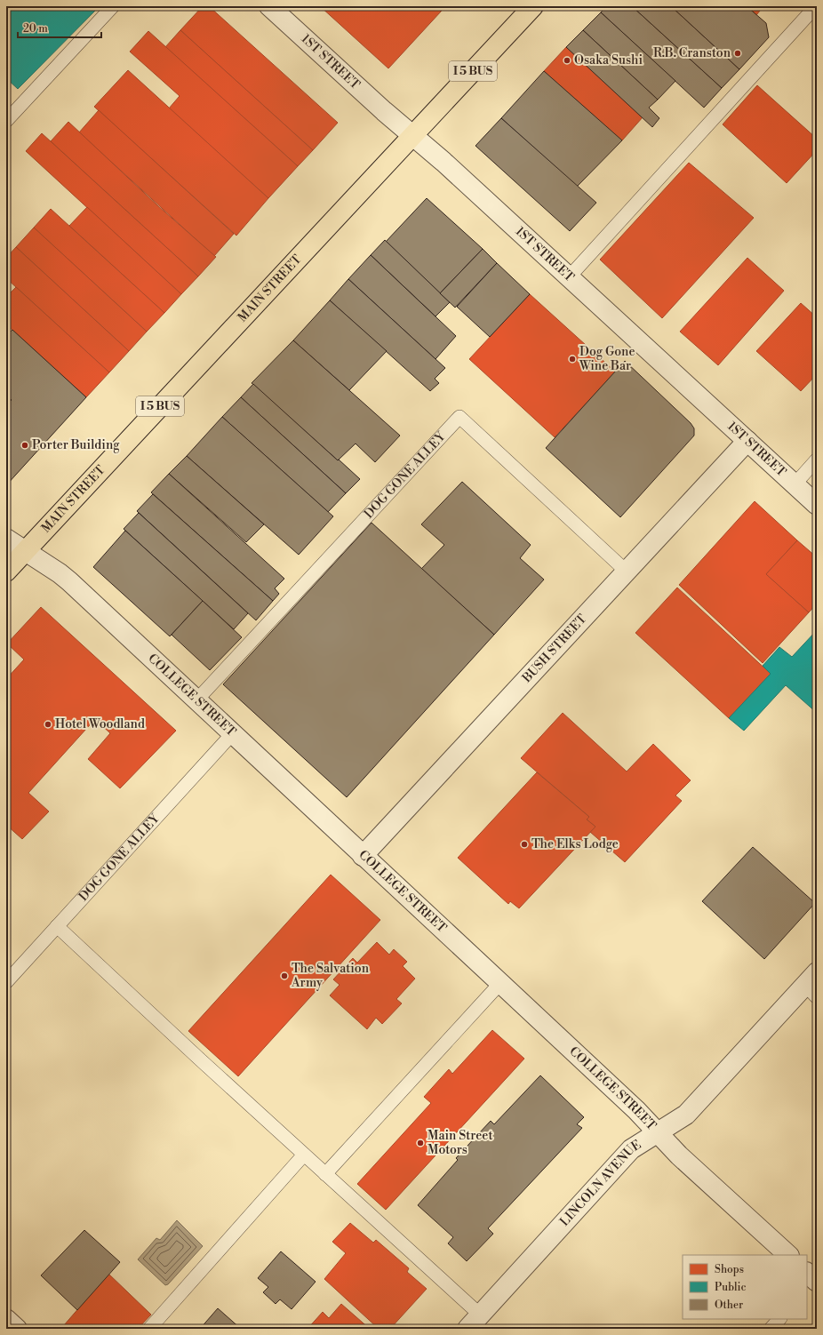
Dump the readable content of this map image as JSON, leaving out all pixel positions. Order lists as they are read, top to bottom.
{
  "streets": {
    "main road": ["I 5 BUS", "MAIN STREET"],
    "street": [
      "1ST STREET",
      "BUSH STREET",
      "COLLEGE STREET",
      "LINCOLN AVENUE"
    ],
    "lane": ["DOG GONE ALLEY"]
  },
  "crossings": [
    ["1ST STREET", "MAIN STREET"],
    ["1ST STREET", "BUSH STREET"],
    ["MAIN STREET", "COLLEGE STREET"],
    ["DOG GONE ALLEY", "BUSH STREET"],
    ["DOG GONE ALLEY", "COLLEGE STREET"],
    ["BUSH STREET", "COLLEGE STREET"],
    ["COLLEGE STREET", "LINCOLN AVENUE"]
  ],
  "places": [
    "R.B. Cranston",
    "Osaka Sushi",
    "Dog Gone Wine Bar",
    "Porter Building",
    "Hotel Woodland",
    "The Elks Lodge",
    "The Salvation Army",
    "Main Street Motors"
  ],
  "legend": ["Shops", "Public", "Other"],
  "scale_bar": "20 m"
}
